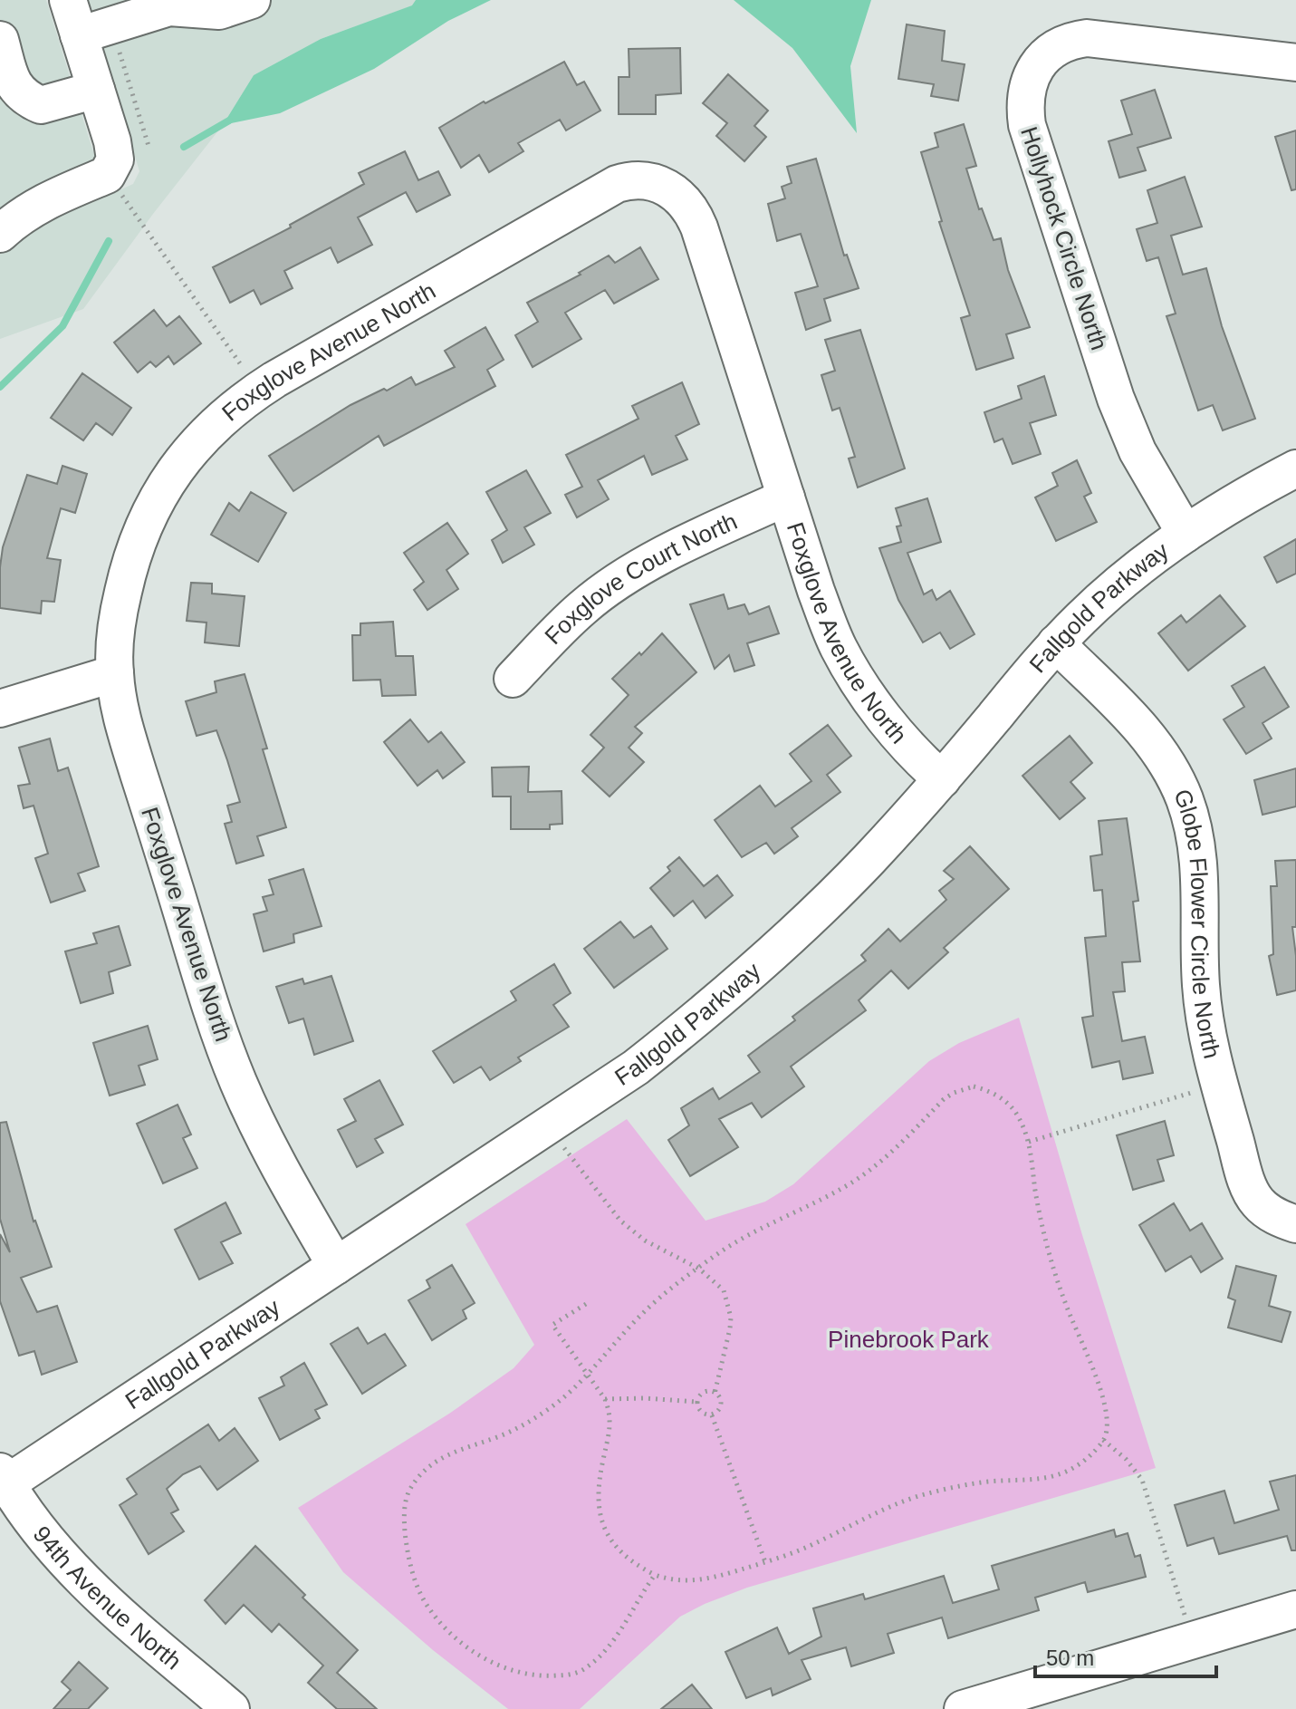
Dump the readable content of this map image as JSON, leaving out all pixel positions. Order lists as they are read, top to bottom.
{
  "streets": {
    "street": [
      "Hollyhock Circle North",
      "Foxglove Avenue North",
      "Foxglove Court North",
      "Fallgold Parkway",
      "Globe Flower Circle North",
      "94th Avenue North"
    ]
  },
  "crossings": [
    ["Hollyhock Circle North", "Fallgold Parkway"],
    ["Foxglove Avenue North", "Foxglove Court North"],
    ["Foxglove Avenue North", "Fallgold Parkway"],
    ["Fallgold Parkway", "Globe Flower Circle North"],
    ["Fallgold Parkway", "94th Avenue North"]
  ],
  "parks": ["Pinebrook Park"],
  "scale_bar": "50 m"
}
